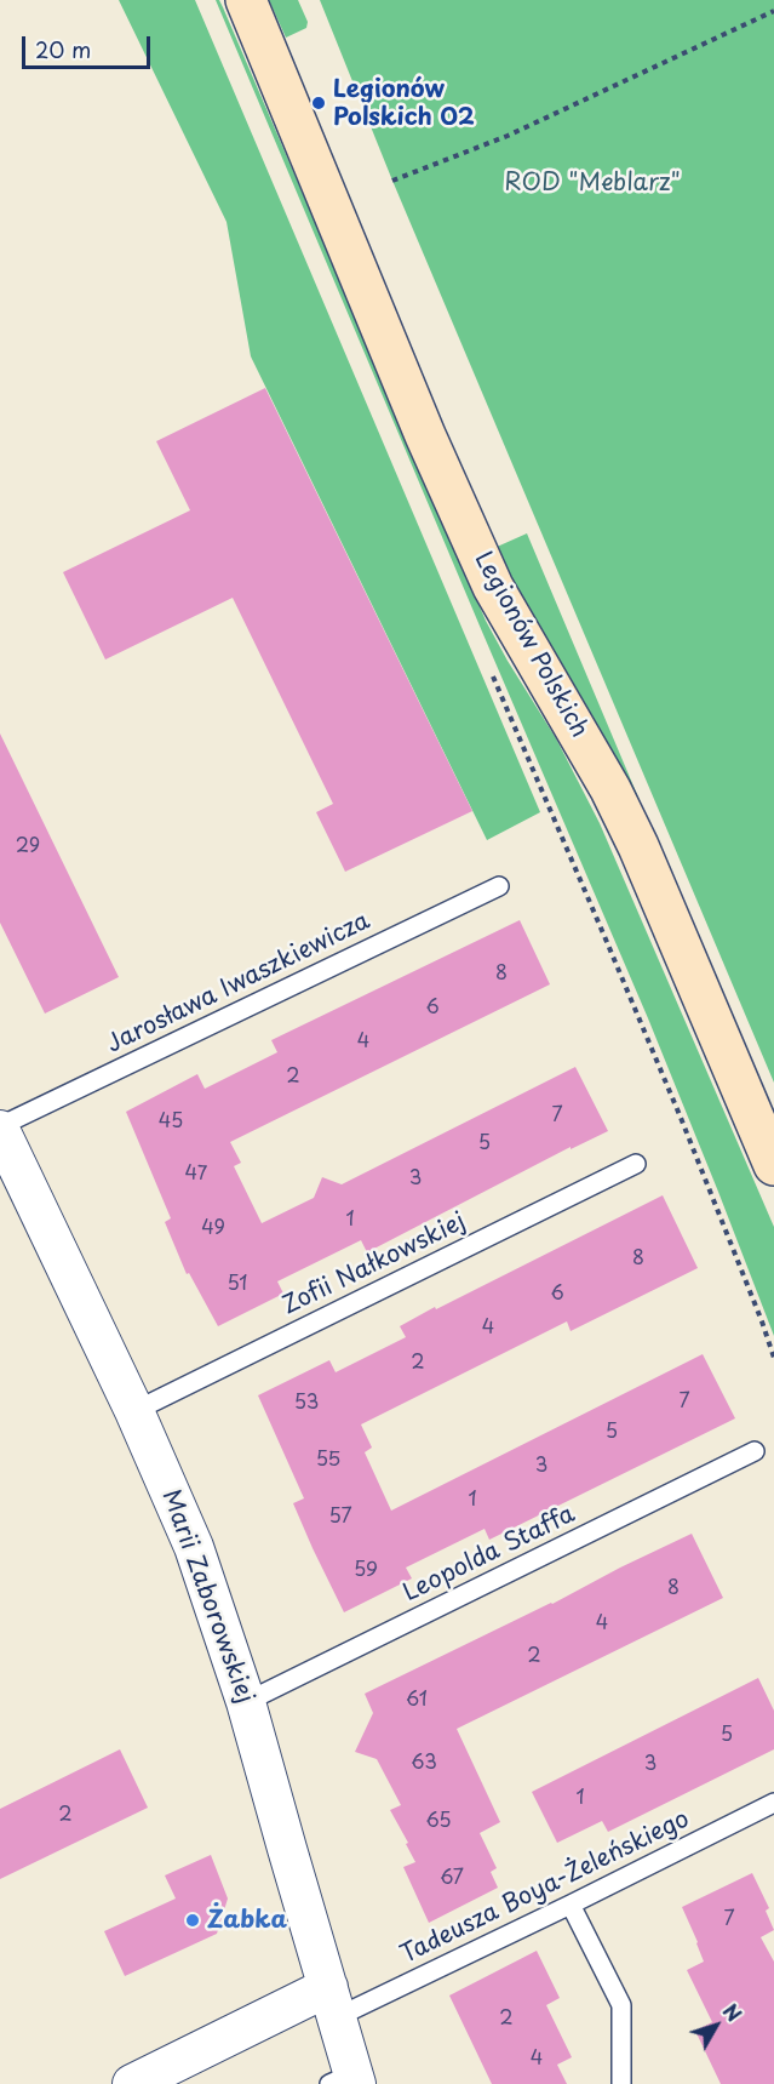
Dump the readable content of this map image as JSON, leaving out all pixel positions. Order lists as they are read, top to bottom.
{
  "streets": {
    "street": ["Legionów Polskich", "Marii Zaborowskiej"],
    "lane": [
      "Jarosława Iwaszkiewicza",
      "Zofii Nałkowskiej",
      "Leopolda Staffa",
      "Tadeusza Boya-Żeleńskiego"
    ]
  },
  "crossings": [
    ["Jarosława Iwaszkiewicza", "Marii Zaborowskiej"],
    ["Zofii Nałkowskiej", "Marii Zaborowskiej"],
    ["Leopolda Staffa", "Marii Zaborowskiej"],
    ["Marii Zaborowskiej", "Tadeusza Boya-Żeleńskiego"]
  ],
  "parks": ["ROD \"Meblarz\""],
  "places": ["Legionów Polskich 02", "Żabka"],
  "house_numbers": [
    "29",
    "8",
    "6",
    "4",
    "2",
    "7",
    "45",
    "5",
    "47",
    "3",
    "1",
    "49",
    "8",
    "51",
    "6",
    "4",
    "2",
    "7",
    "53",
    "5",
    "55",
    "3",
    "1",
    "57",
    "59",
    "8",
    "4",
    "2",
    "61",
    "5",
    "63",
    "3",
    "1",
    "2",
    "65",
    "67",
    "7",
    "2",
    "4"
  ],
  "scale_bar": "20 m",
  "north": "top right"
}
